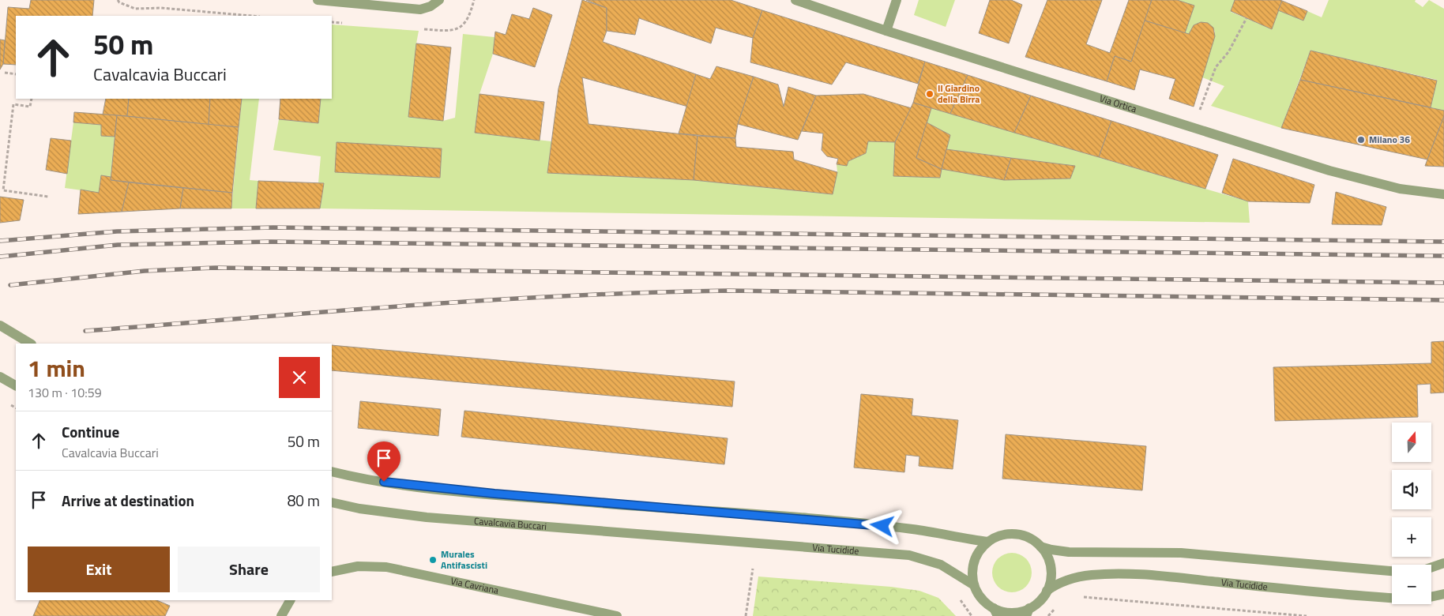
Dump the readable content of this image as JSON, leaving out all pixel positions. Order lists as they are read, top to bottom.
{
  "streets": {
    "street": [
      "Via Ortica",
      "Cavalcavia Buccari",
      "Via Tucidide",
      "Via Cavriana"
    ]
  },
  "crossings": [
    ["Cavalcavia Buccari", "Via Tucidide"]
  ],
  "places": ["Il Giardino della Birra", "Milano 36", "Murales Antifascisti"],
  "north": "top",
  "page": {
    "turn": ["50 m", "Cavalcavia Buccari"],
    "heading": ["1 min", "130 m · 10:59"],
    "list": [
      {
        "name": "Continue",
        "note": "Cavalcavia Buccari",
        "value": "50 m"
      },
      {
        "name": "Arrive at destination",
        "value": "80 m"
      }
    ],
    "map_buttons": ["+", "−"],
    "buttons": ["Exit", "Share"]
  }
}
